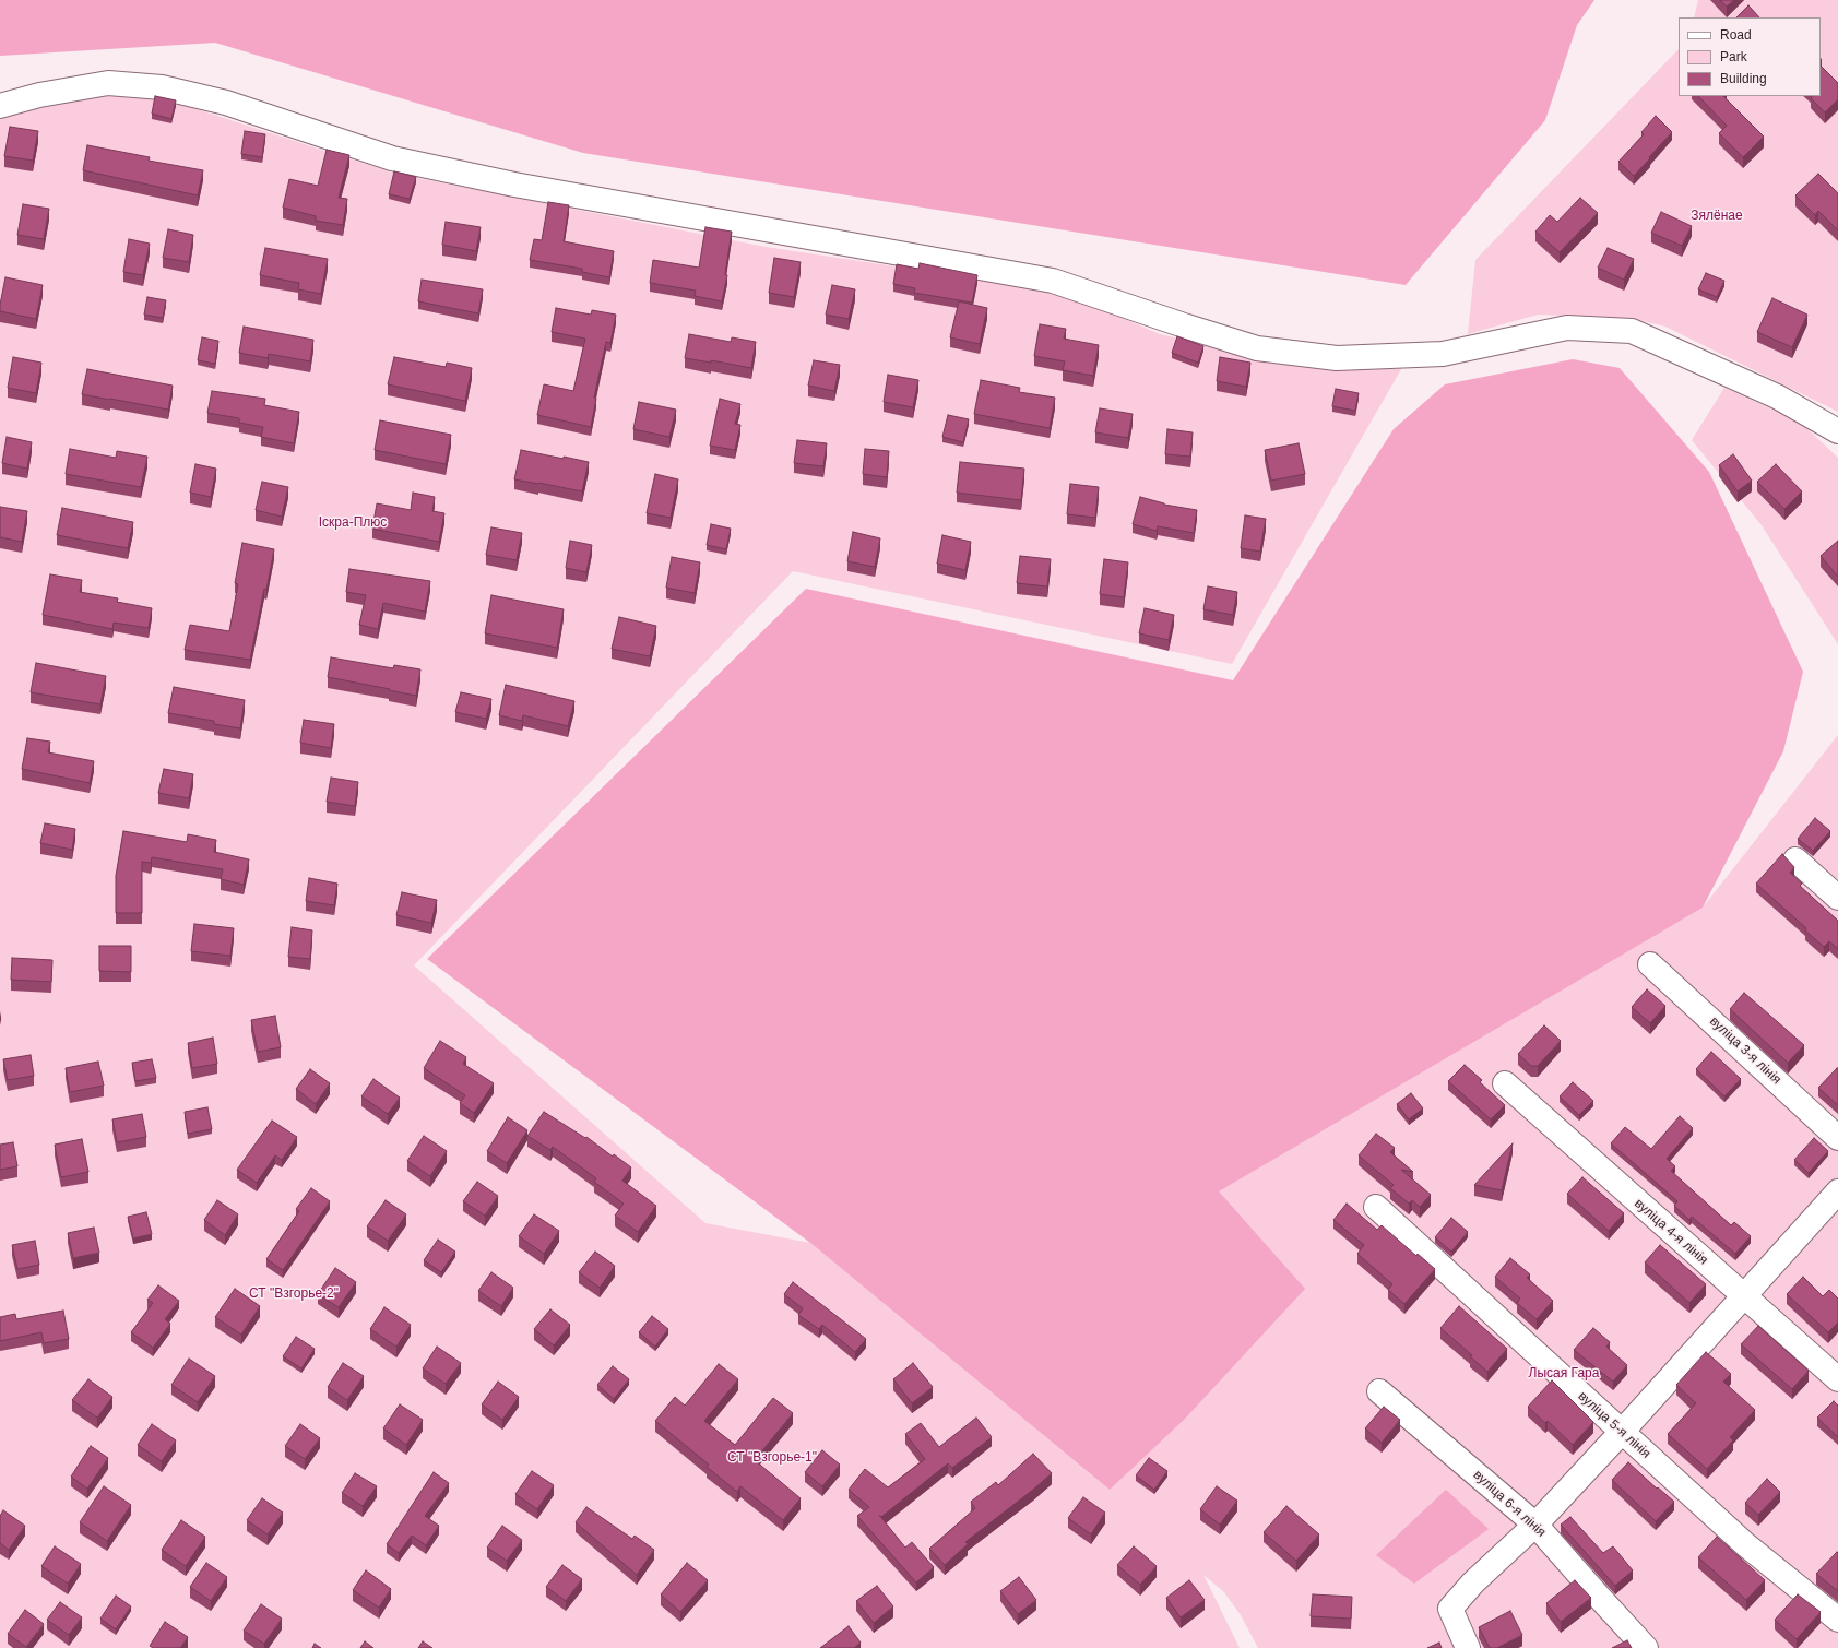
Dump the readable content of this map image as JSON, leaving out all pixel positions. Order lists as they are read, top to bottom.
{
  "streets": {
    "street": [
      "вуліца 3-я лінія",
      "вуліца 4-я лінія",
      "вуліца 5-я лінія",
      "вуліца 6-я лінія"
    ]
  },
  "parks": [
    "Зялёнае",
    "Іскра-Плюс",
    "СТ \"Взгорье-2\"",
    "Лысая Гара",
    "СТ \"Взгорье-1\""
  ],
  "legend": ["Road", "Park", "Building"]
}
